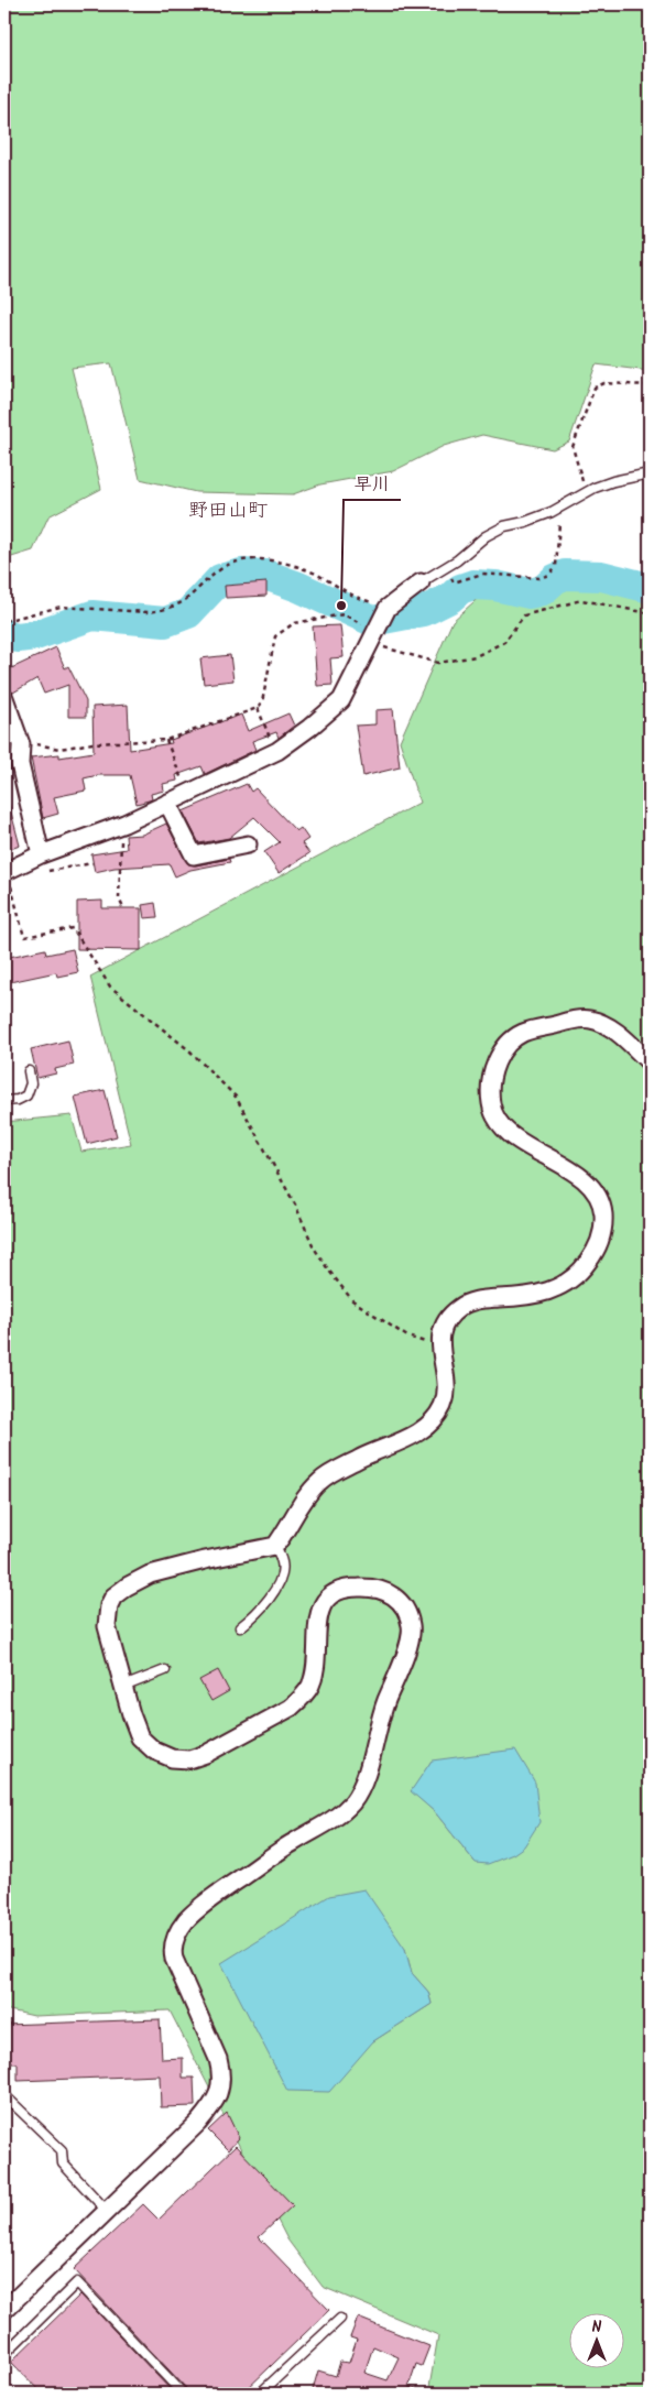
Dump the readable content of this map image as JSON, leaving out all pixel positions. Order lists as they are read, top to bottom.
{
  "districts": ["野田山町"],
  "places": ["早川"],
  "north": "top"
}
